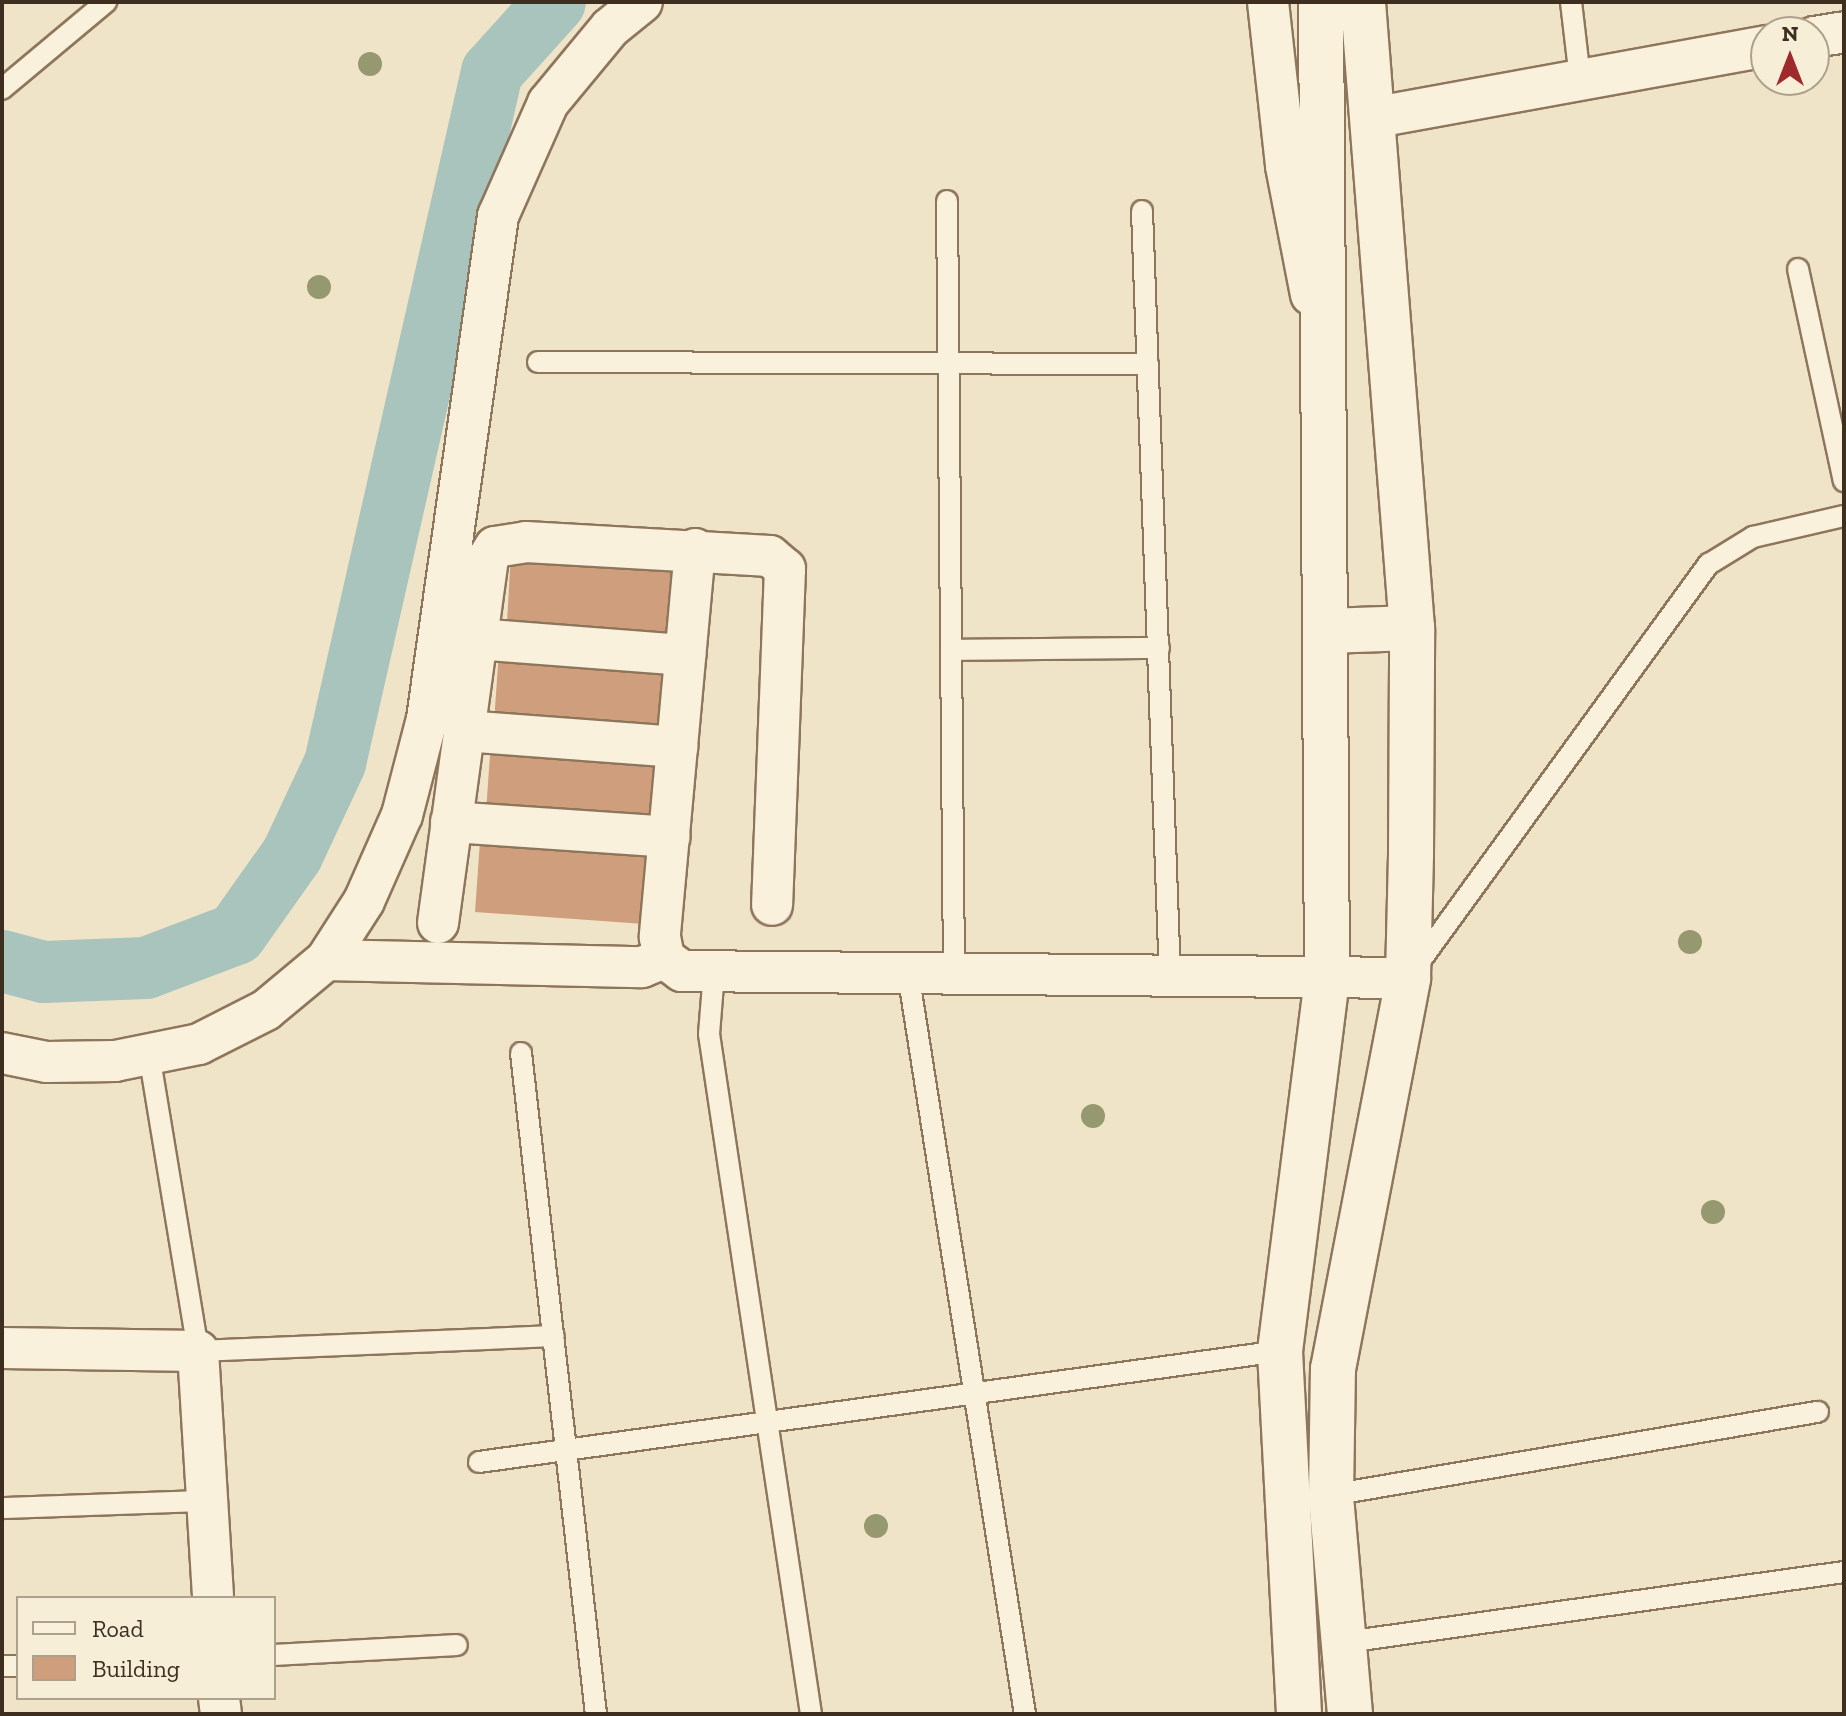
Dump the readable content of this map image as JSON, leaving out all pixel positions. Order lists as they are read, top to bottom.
{
  "legend": ["Road", "Building"],
  "north": "top"
}
